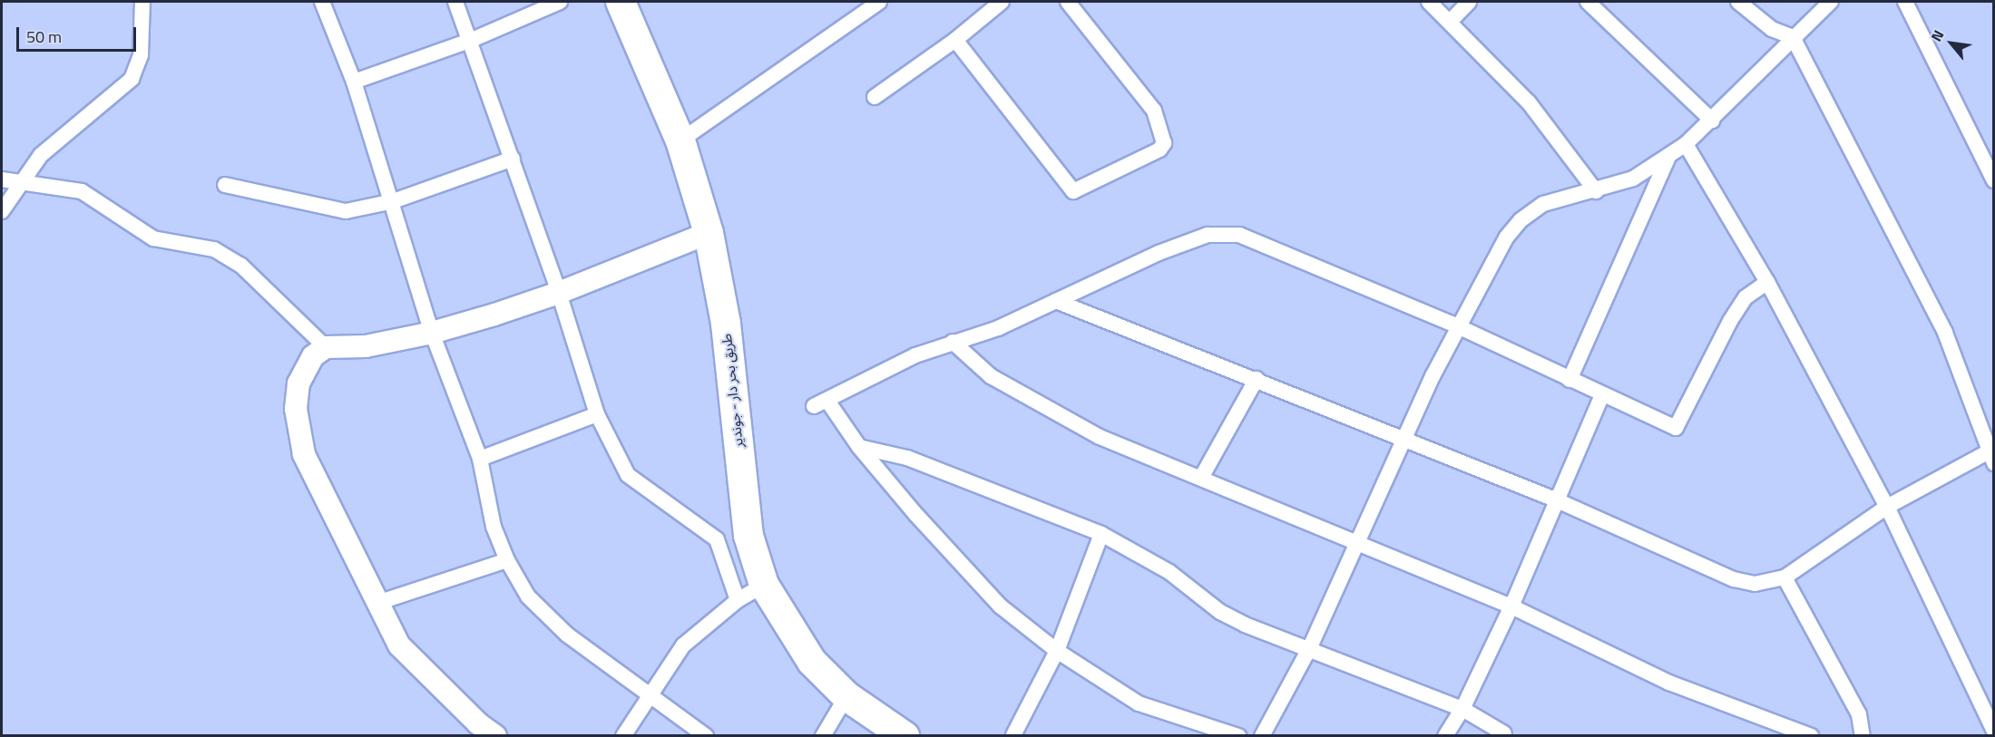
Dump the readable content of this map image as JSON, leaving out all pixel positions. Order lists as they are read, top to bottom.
{
  "streets": {
    "highway": ["طريق بحر دار - جوندير"]
  },
  "scale_bar": "50 m",
  "north": "top left"
}
